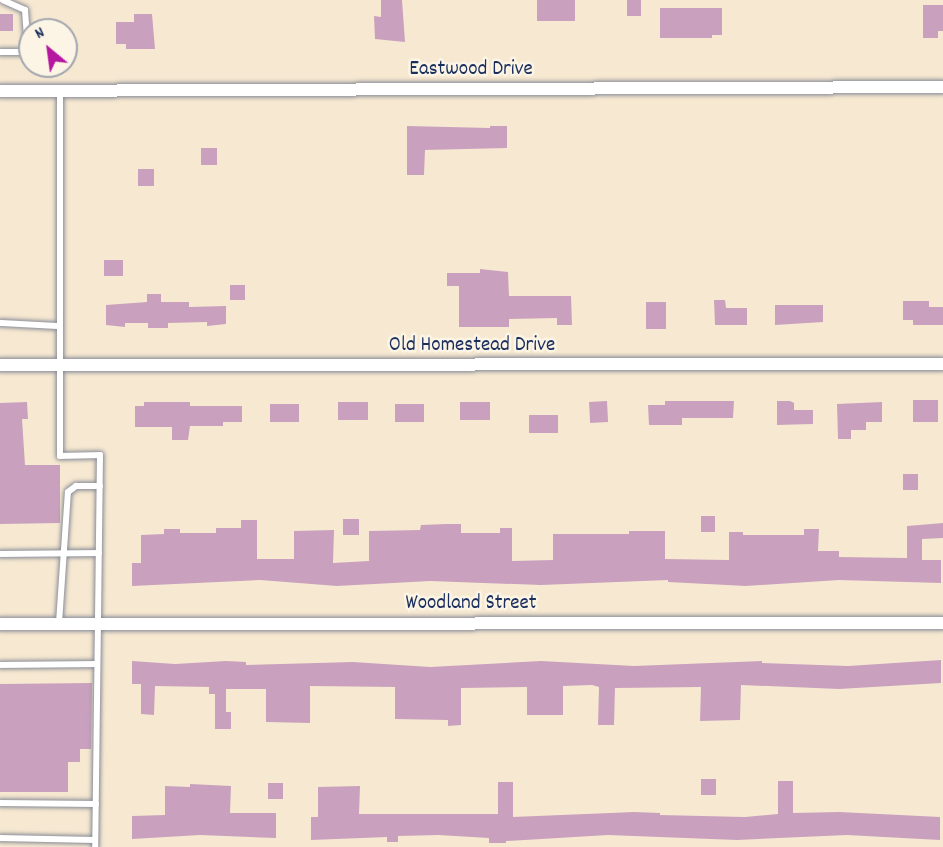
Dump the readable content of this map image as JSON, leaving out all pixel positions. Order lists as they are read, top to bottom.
{
  "streets": {
    "street": ["Eastwood Drive", "Old Homestead Drive", "Woodland Street"]
  },
  "north": "top left"
}
